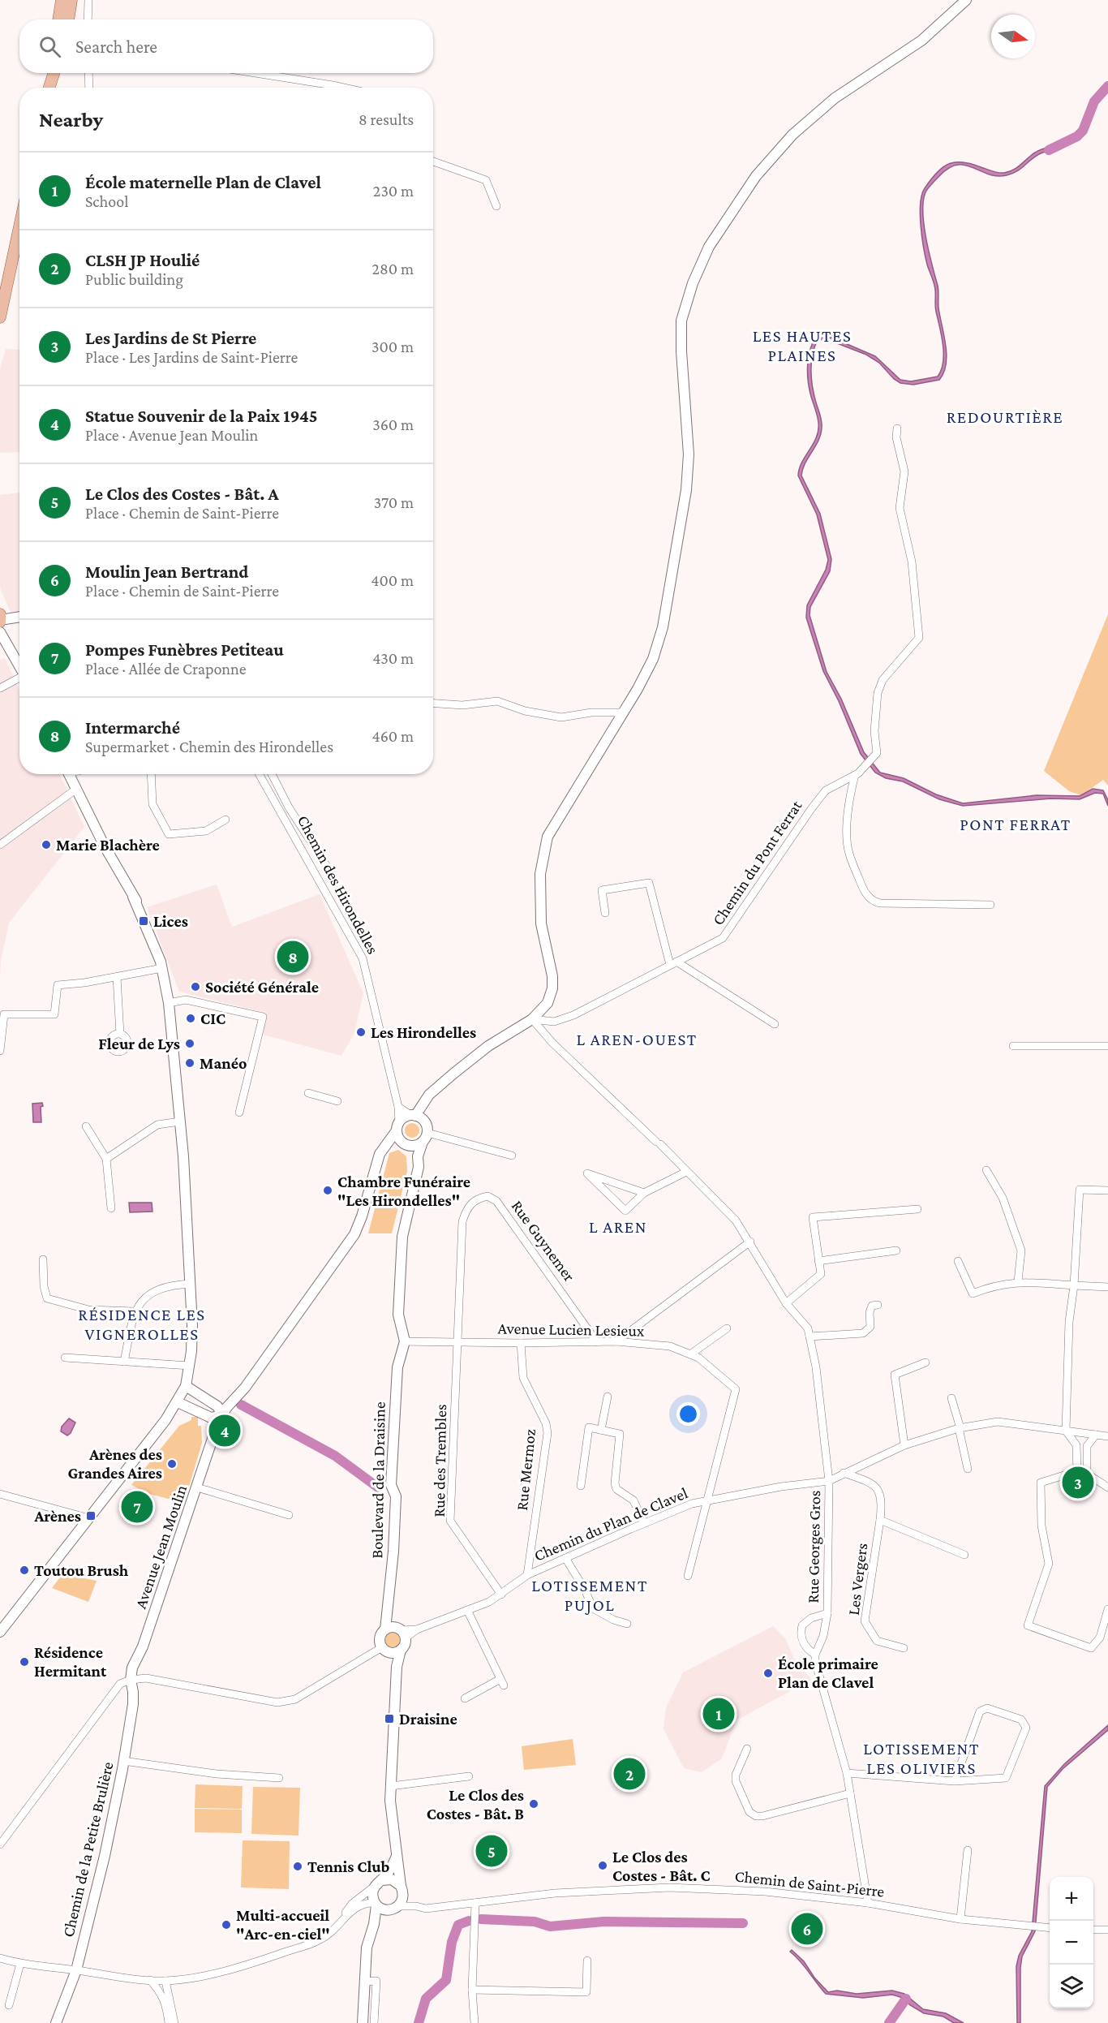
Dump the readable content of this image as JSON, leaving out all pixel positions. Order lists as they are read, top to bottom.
{
  "streets": {
    "street": [
      "Chemin du Pont Ferrat",
      "Chemin des Hirondelles",
      "Rue Guynemer",
      "Avenue Lucien Lesieux",
      "Rue des Trembles",
      "Rue Mermoz",
      "Boulevard de la Draisine",
      "Chemin du Plan de Clavel",
      "Avenue Jean Moulin",
      "Rue Georges Gros",
      "Les Vergers",
      "Chemin de la Petite Brulière",
      "Chemin de Saint-Pierre"
    ]
  },
  "crossings": [
    ["Chemin du Pont Ferrat", "Rue Georges Gros"],
    ["Chemin des Hirondelles", "Avenue Jean Moulin"],
    ["Rue Guynemer", "Avenue Lucien Lesieux"],
    ["Rue Guynemer", "Rue des Trembles"],
    ["Avenue Lucien Lesieux", "Rue des Trembles"],
    ["Avenue Lucien Lesieux", "Rue Mermoz"],
    ["Avenue Lucien Lesieux", "Boulevard de la Draisine"],
    ["Avenue Lucien Lesieux", "Chemin du Plan de Clavel"],
    ["Rue des Trembles", "Chemin du Plan de Clavel"],
    ["Rue Mermoz", "Chemin du Plan de Clavel"],
    ["Boulevard de la Draisine", "Chemin du Plan de Clavel"],
    ["Chemin du Plan de Clavel", "Rue Georges Gros"],
    ["Chemin du Plan de Clavel", "Les Vergers"],
    ["Avenue Jean Moulin", "Chemin de la Petite Brulière"],
    ["Rue Georges Gros", "Chemin de Saint-Pierre"]
  ],
  "districts": [
    "LES HAUTES PLAINES",
    "REDOURTIÈRE",
    "PONT FERRAT",
    "L AREN-OUEST",
    "L AREN",
    "RÉSIDENCE LES VIGNEROLLES",
    "LOTISSEMENT PUJOL",
    "LOTISSEMENT LES OLIVIERS"
  ],
  "places": {
    "other": [
      "Marie Blachère",
      "Société Générale",
      "CIC",
      "Les Hirondelles",
      "Fleur de Lys",
      "Manéo",
      "Chambre Funéraire \"Les Hirondelles\"",
      "Arènes des Grandes Aires",
      "Toutou Brush",
      "Résidence Hermitant",
      "École primaire Plan de Clavel",
      "Le Clos des Costes - Bât. B",
      "Le Clos des Costes - Bât. C",
      "Tennis Club",
      "Multi-accueil \"Arc-en-ciel\""
    ],
    "transit": ["Lices", "Arènes", "Draisine"]
  },
  "north": "right",
  "page": {
    "search": "Search here",
    "heading": ["Nearby", "8 results"],
    "list": [
      {
        "mark": "1",
        "name": "École maternelle Plan de Clavel",
        "note": "School",
        "value": "230 m"
      },
      {
        "mark": "2",
        "name": "CLSH JP Houlié",
        "note": "Public building",
        "value": "280 m"
      },
      {
        "mark": "3",
        "name": "Les Jardins de St Pierre",
        "note": "Place · Les Jardins de Saint-Pierre",
        "value": "300 m"
      },
      {
        "mark": "4",
        "name": "Statue Souvenir de la Paix 1945",
        "note": "Place · Avenue Jean Moulin",
        "value": "360 m"
      },
      {
        "mark": "5",
        "name": "Le Clos des Costes - Bât. A",
        "note": "Place · Chemin de Saint-Pierre",
        "value": "370 m"
      },
      {
        "mark": "6",
        "name": "Moulin Jean Bertrand",
        "note": "Place · Chemin de Saint-Pierre",
        "value": "400 m"
      },
      {
        "mark": "7",
        "name": "Pompes Funèbres Petiteau",
        "note": "Place · Allée de Craponne",
        "value": "430 m"
      },
      {
        "mark": "8",
        "name": "Intermarché",
        "note": "Supermarket · Chemin des Hirondelles",
        "value": "460 m"
      }
    ],
    "pins": [
      "8",
      "4",
      "3",
      "7",
      "1",
      "2",
      "5",
      "6"
    ],
    "map_buttons": ["+", "−"]
  }
}
